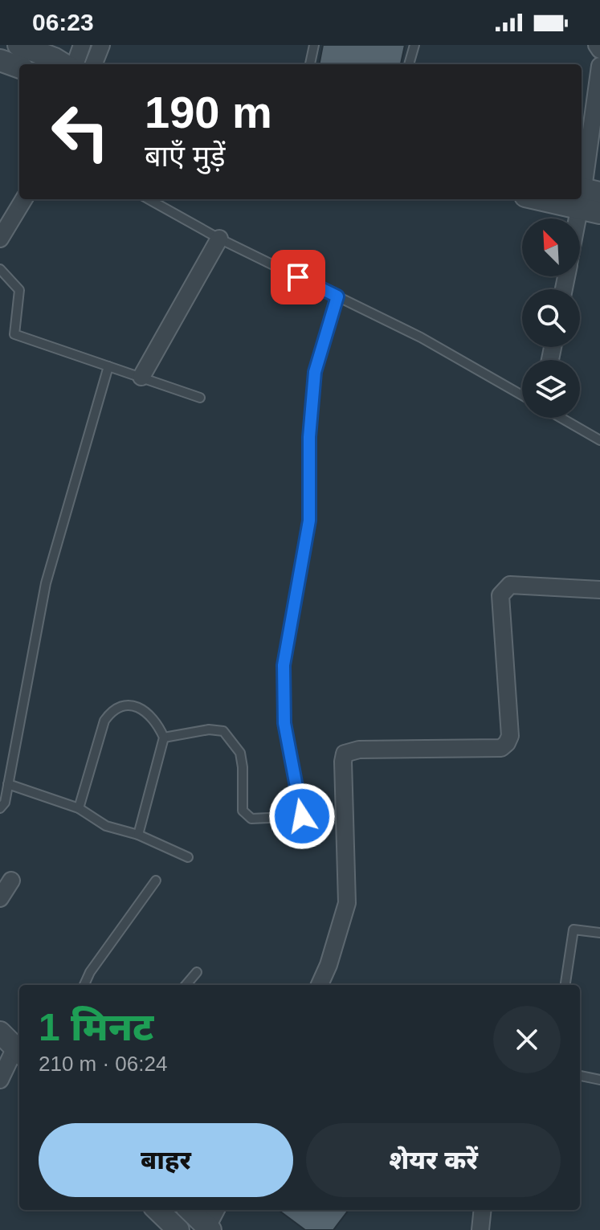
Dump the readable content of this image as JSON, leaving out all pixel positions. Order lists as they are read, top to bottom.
{
  "north": "top left",
  "page": {
    "status": "06:23",
    "turn": ["190 m", "बाएँ मुड़ें"],
    "heading": ["1 मिनट", "210 m · 06:24"],
    "buttons": ["बाहर", "शेयर करें"]
  }
}
